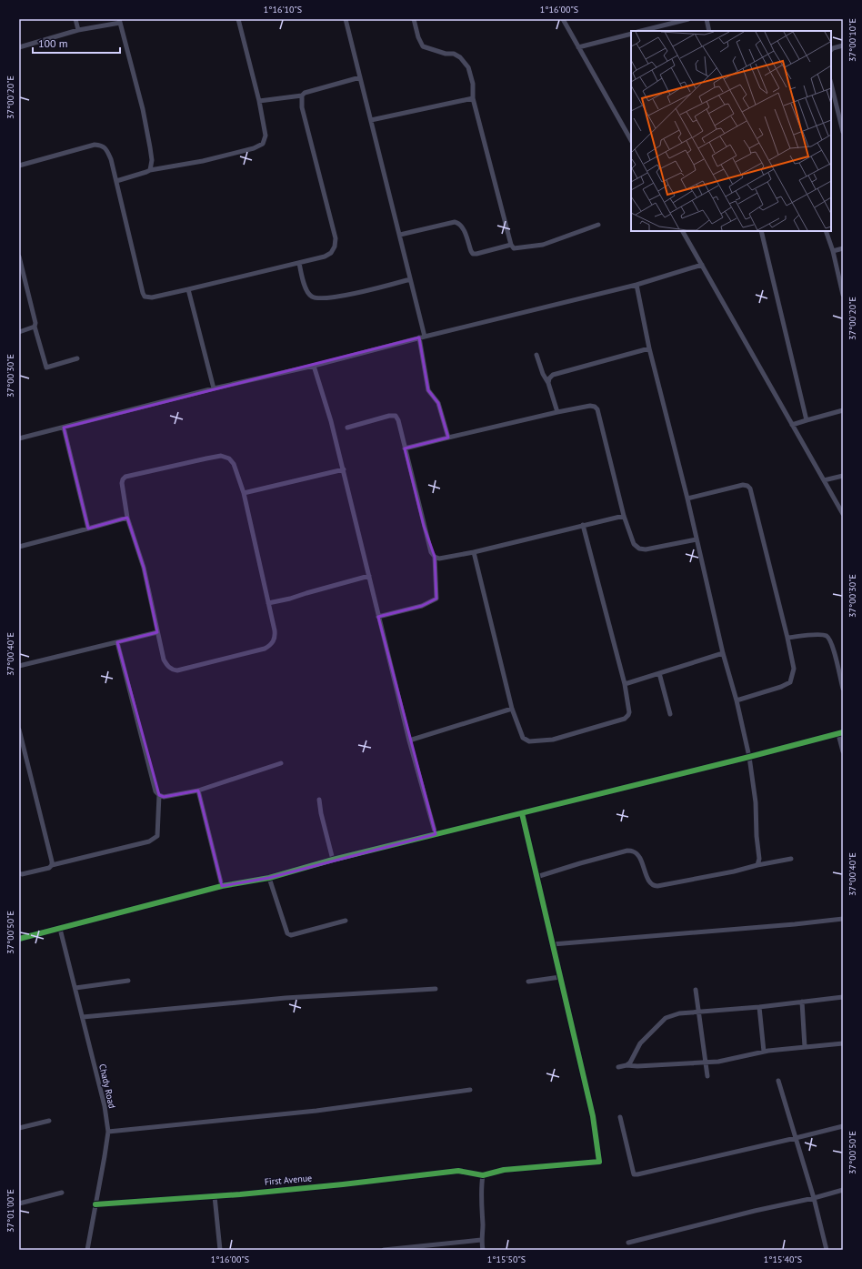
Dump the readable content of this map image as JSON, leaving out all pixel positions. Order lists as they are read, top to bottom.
{
  "streets": {
    "street": ["Chady Road", "First Avenue"]
  },
  "crossings": [
    ["Chady Road", "First Avenue"]
  ],
  "scale_bar": "100 m",
  "coordinates": [
    "1°16'10\"S",
    "1°16'00\"S",
    "37°00'10\"E",
    "37°00'20\"E",
    "37°00'30\"E",
    "37°00'40\"E",
    "37°00'50\"E",
    "37°01'00\"E",
    "1°15'50\"S",
    "1°15'40\"S"
  ]
}
